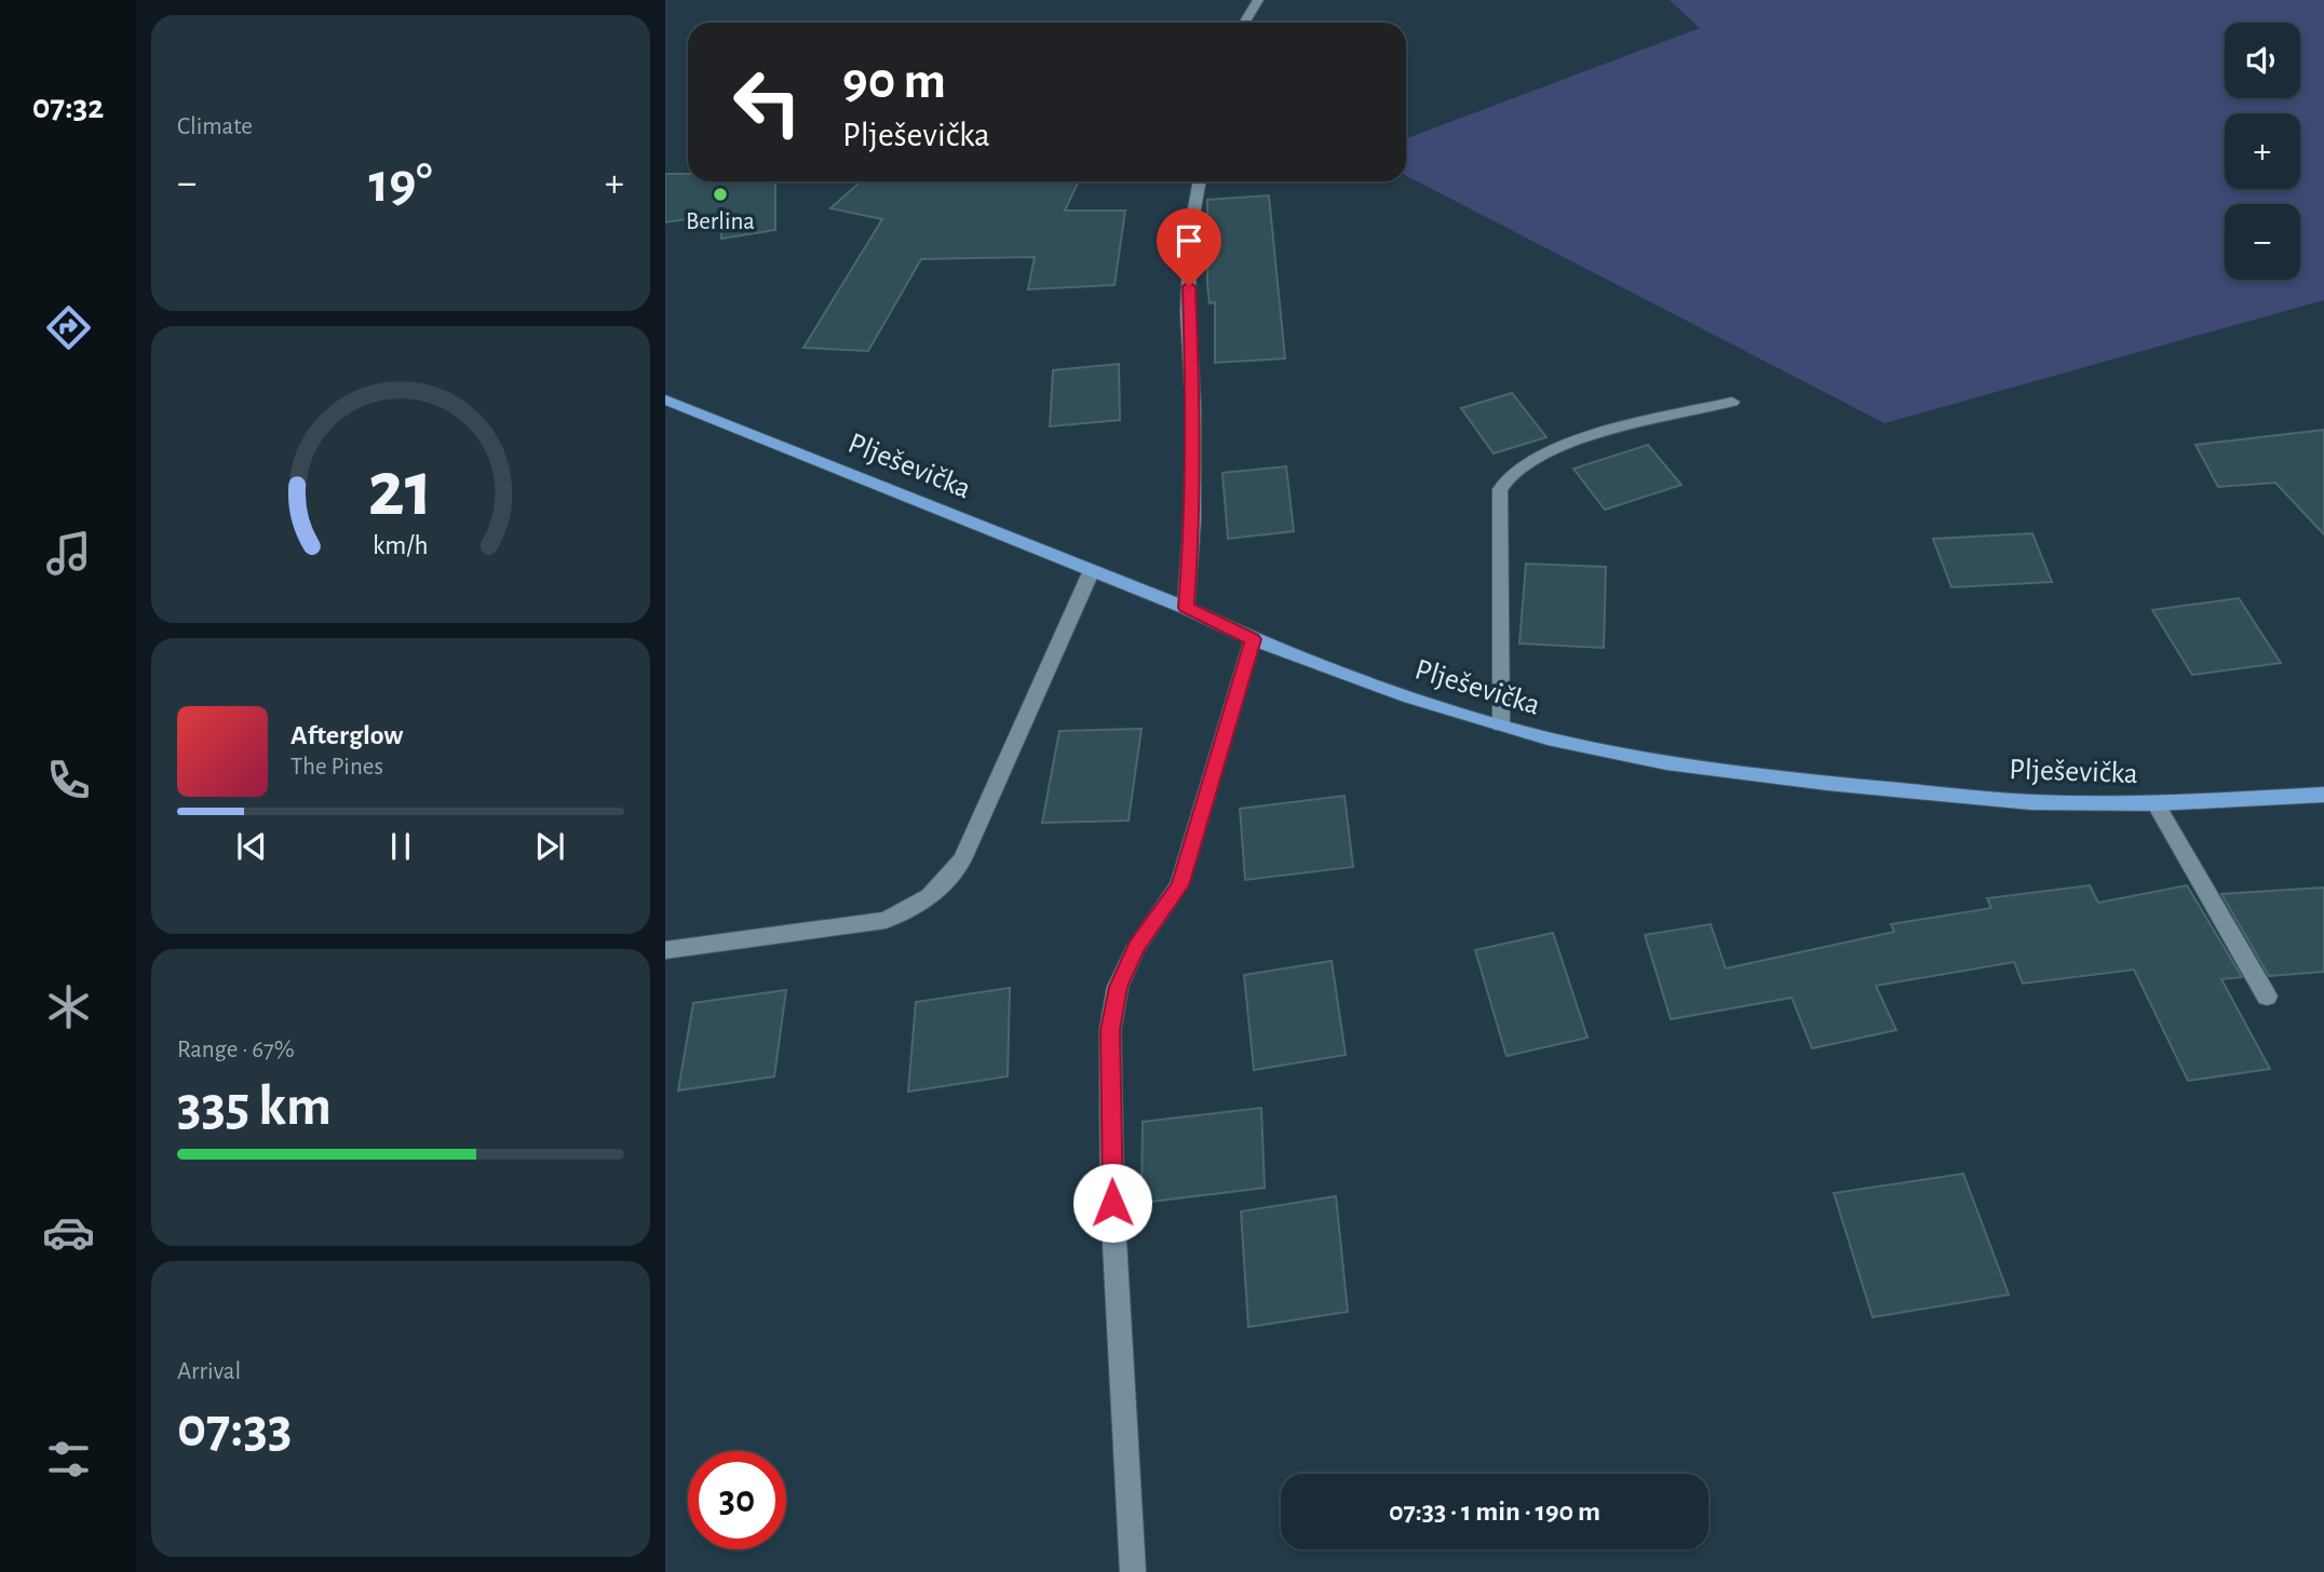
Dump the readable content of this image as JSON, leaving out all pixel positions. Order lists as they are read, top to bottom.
{
  "streets": {
    "main road": ["Plješevička"]
  },
  "places": ["Berlina"],
  "page": {
    "tabs": "07:32",
    "tile": [
      "Climate",
      ["Range · 67%", "335 km"],
      ["Arrival", "07:33"]
    ],
    "map_buttons": ["+", "−"],
    "turn": ["90 m", "Plješevička"],
    "heat": ["−", "19°", "+"],
    "song": ["Afterglow", "The Pines"],
    "limit": "30",
    "trip": "07:33 · 1 min · 190 m",
    "gauge": ["21", "km/h"]
  }
}
